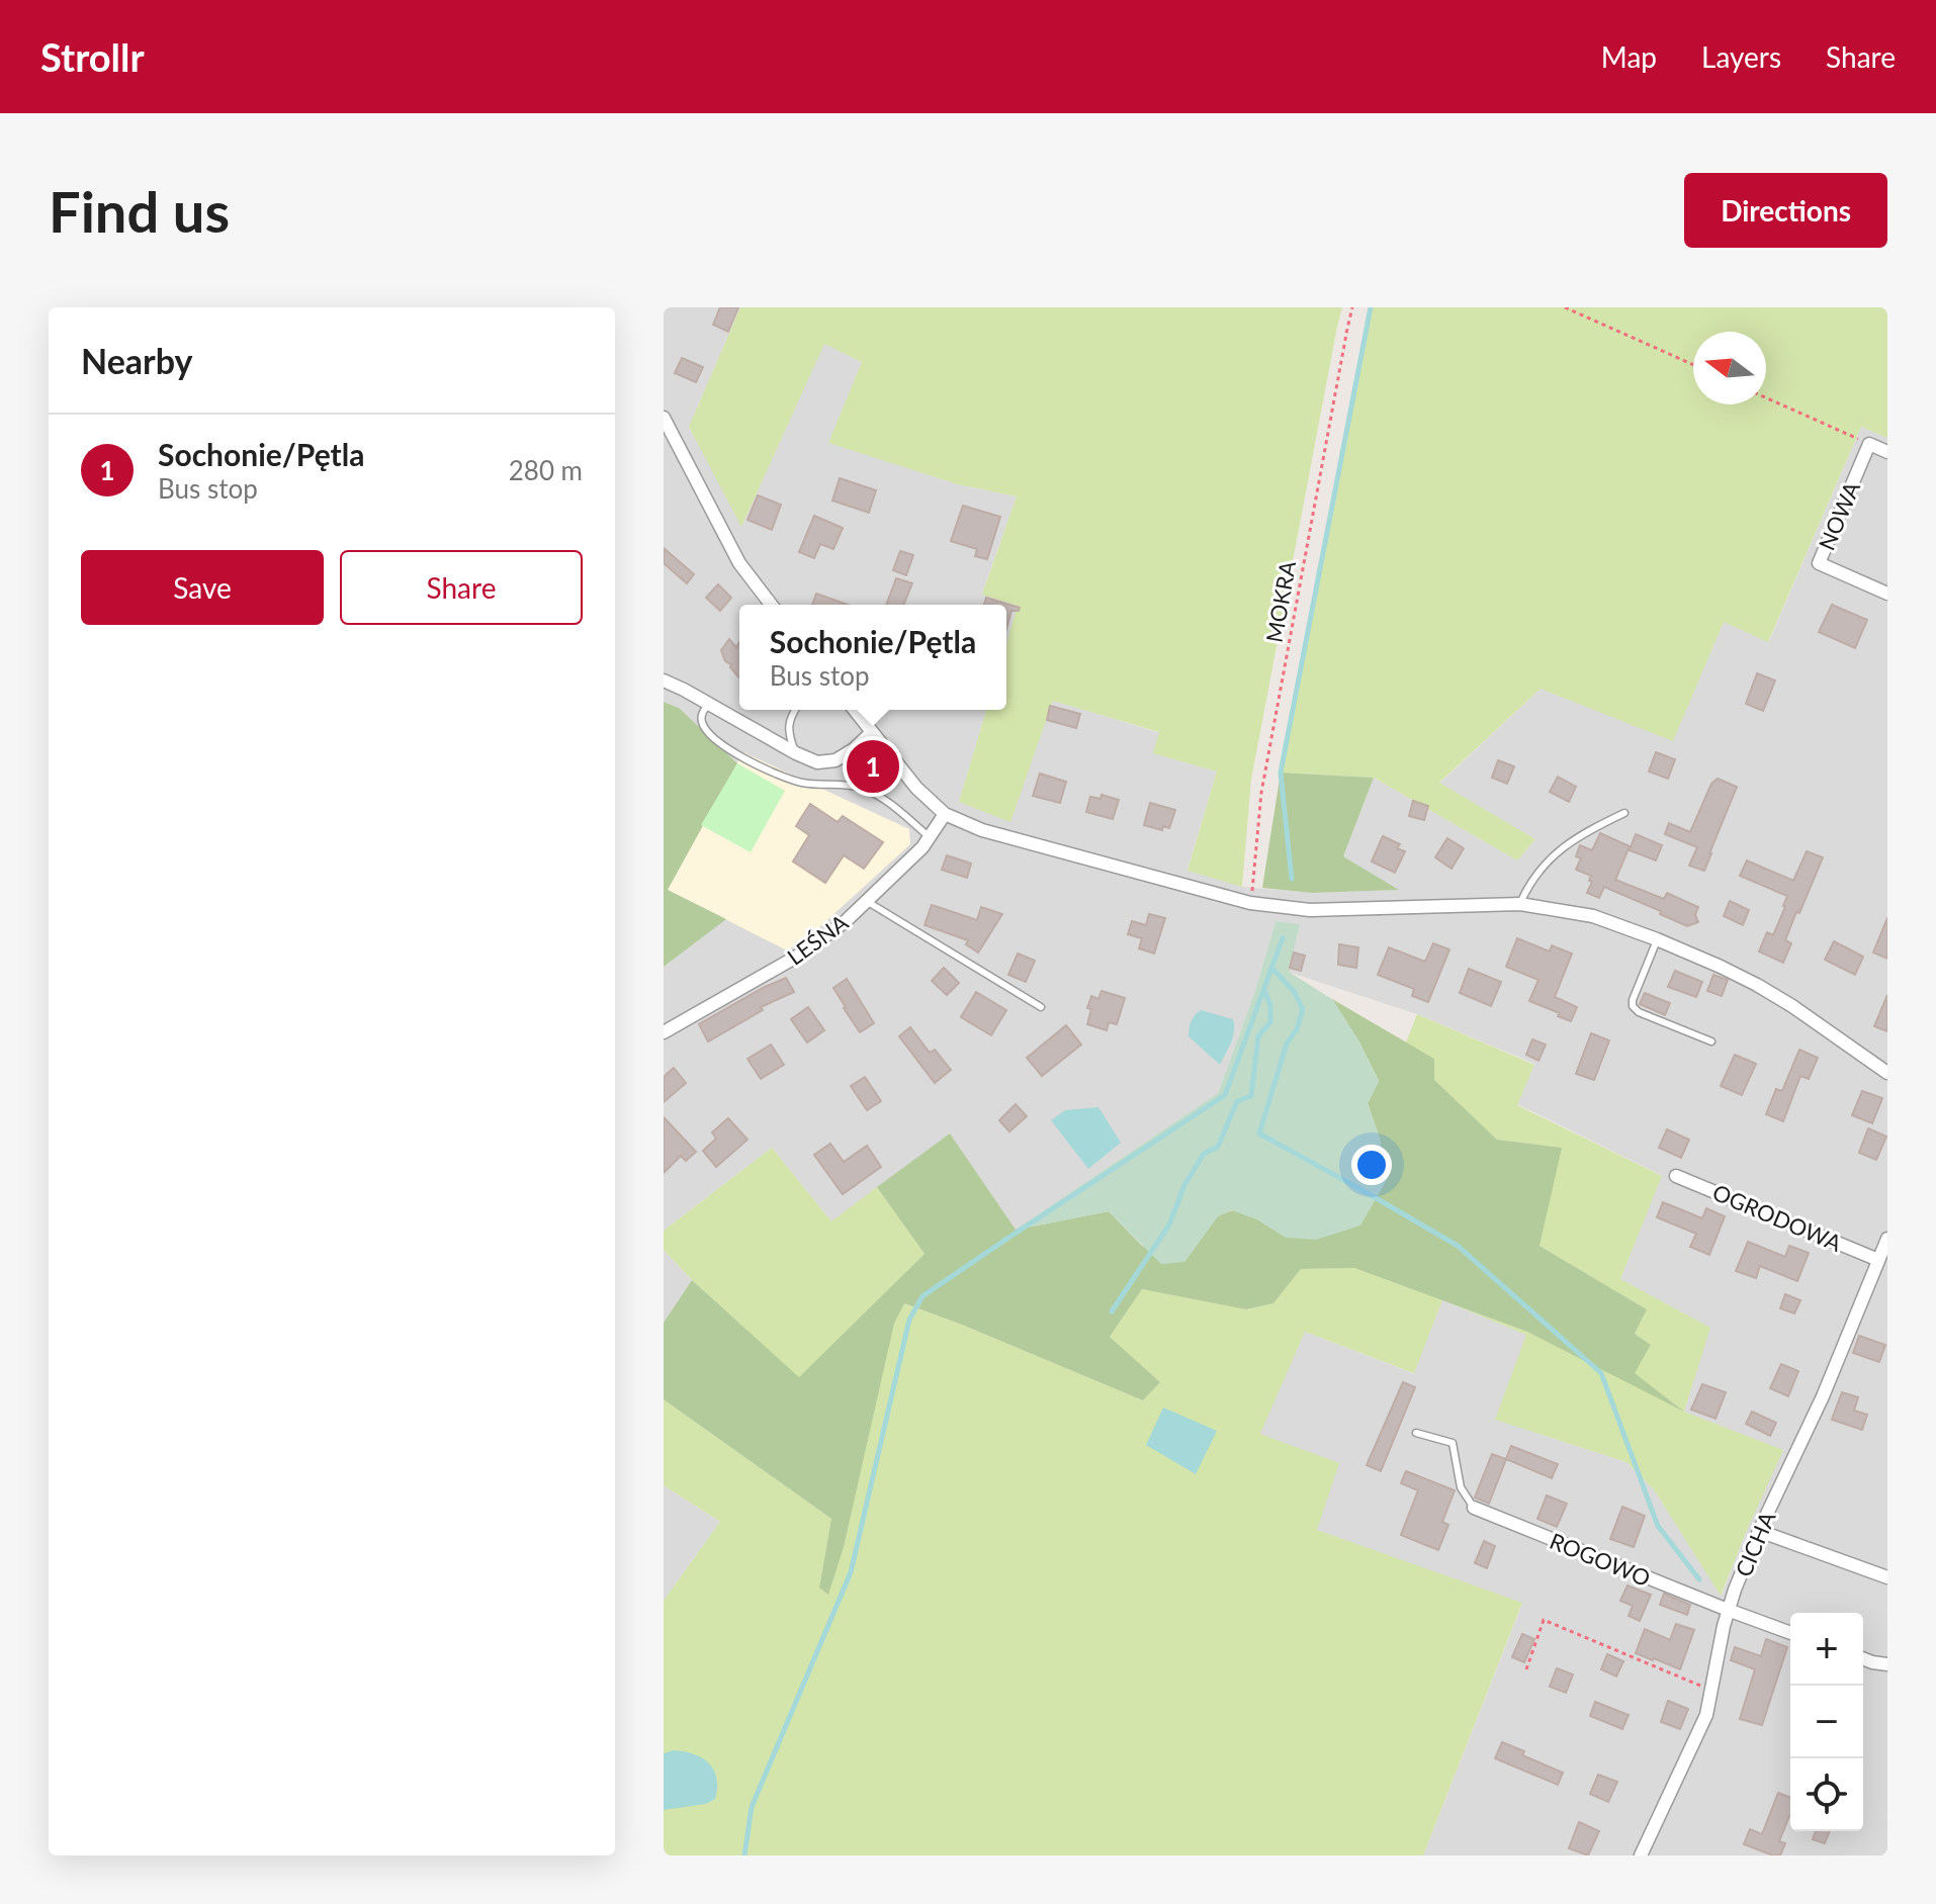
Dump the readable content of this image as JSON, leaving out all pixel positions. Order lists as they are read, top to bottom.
{
  "streets": {
    "street": [
      "NOWA",
      "LEŚNA",
      "OGRODOWA",
      "CICHA",
      "ROGOWO"
    ],
    "path": ["MOKRA"]
  },
  "crossings": [
    ["OGRODOWA", "CICHA"],
    ["CICHA", "ROGOWO"]
  ],
  "north": "left",
  "page": {
    "header": "Strollr",
    "nav": ["Map", "Layers", "Share"],
    "buttons": [
      "Directions",
      ["Save", "Share"]
    ],
    "title": "Find us",
    "heading": "Nearby",
    "list": [
      {
        "mark": "1",
        "name": "Sochonie/Pętla",
        "note": "Bus stop",
        "value": "280 m"
      }
    ],
    "popup": ["Sochonie/Pętla", "Bus stop"],
    "pins": "1",
    "map_buttons": ["+", "−"]
  }
}
